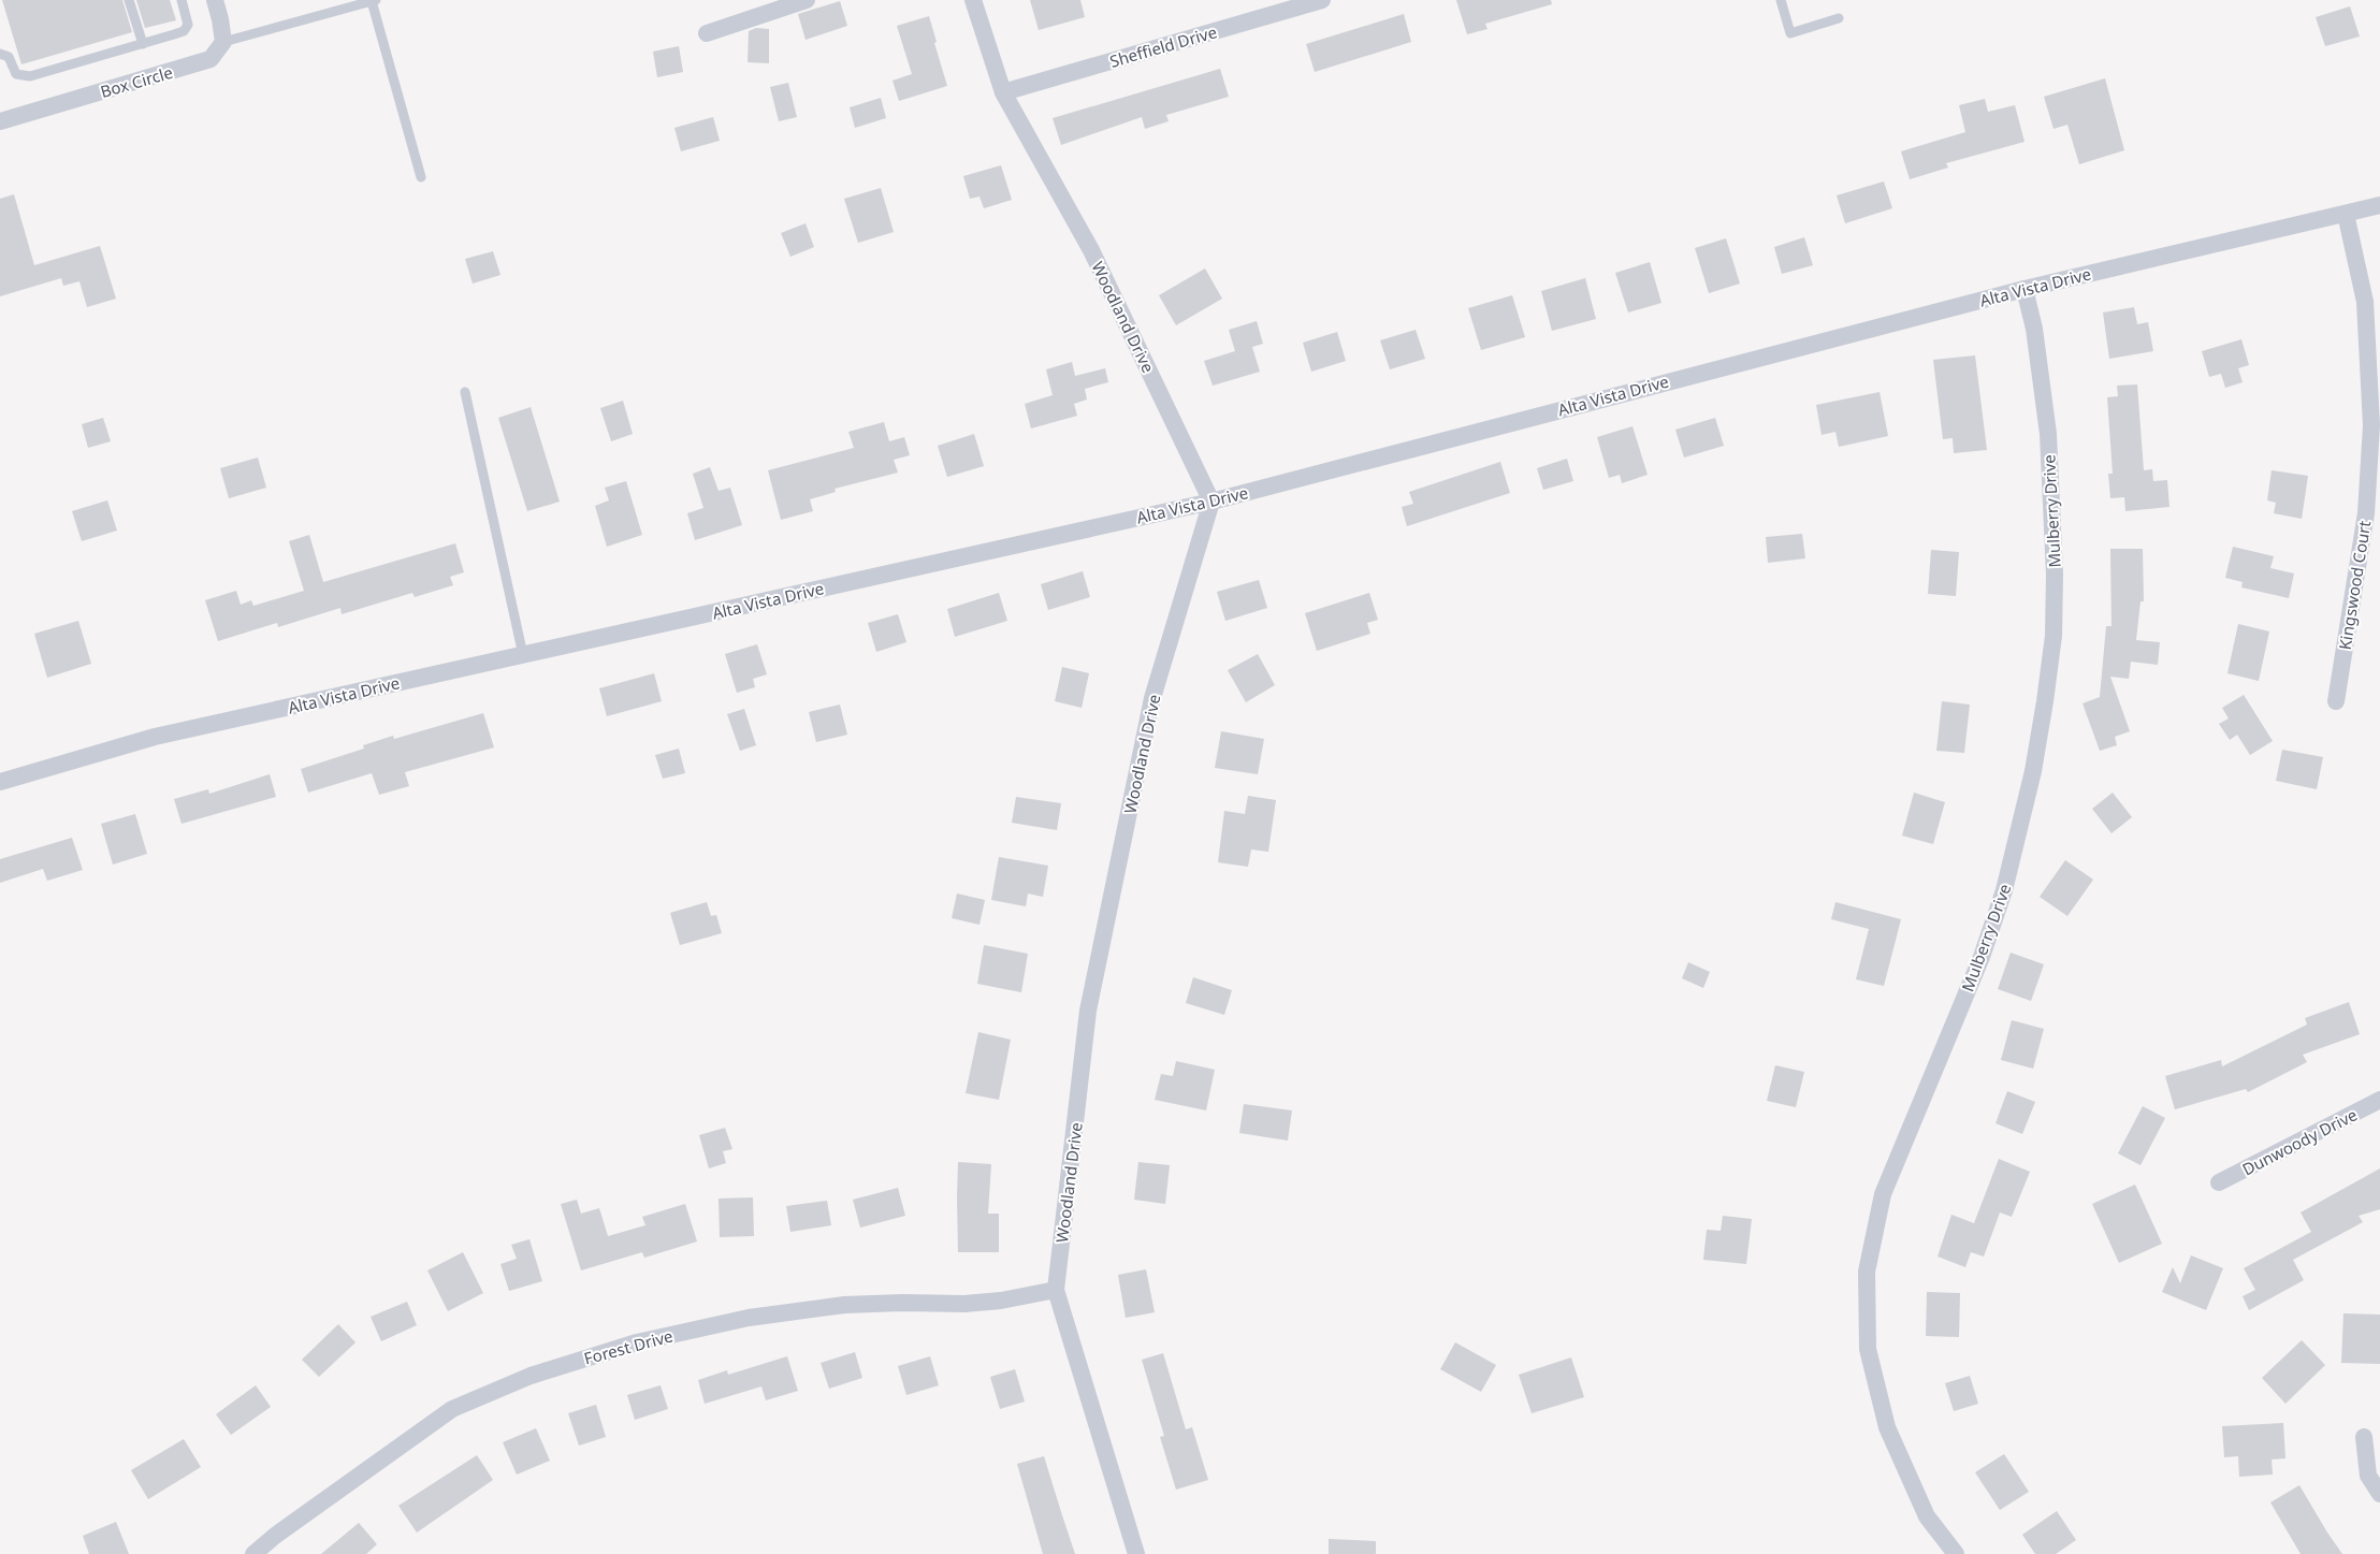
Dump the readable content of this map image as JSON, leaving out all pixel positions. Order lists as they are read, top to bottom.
{
  "streets": {
    "street": [
      "Sheffield Drive",
      "Box Circle",
      "Alta Vista Drive",
      "Woodland Drive",
      "Mulberry Drive",
      "Kingswood Court",
      "Dunwoody Drive",
      "Forest Drive"
    ]
  },
  "crossings": [
    ["Sheffield Drive", "Woodland Drive"],
    ["Alta Vista Drive", "Woodland Drive"],
    ["Alta Vista Drive", "Mulberry Drive"],
    ["Alta Vista Drive", "Kingswood Court"],
    ["Woodland Drive", "Forest Drive"]
  ]
}
